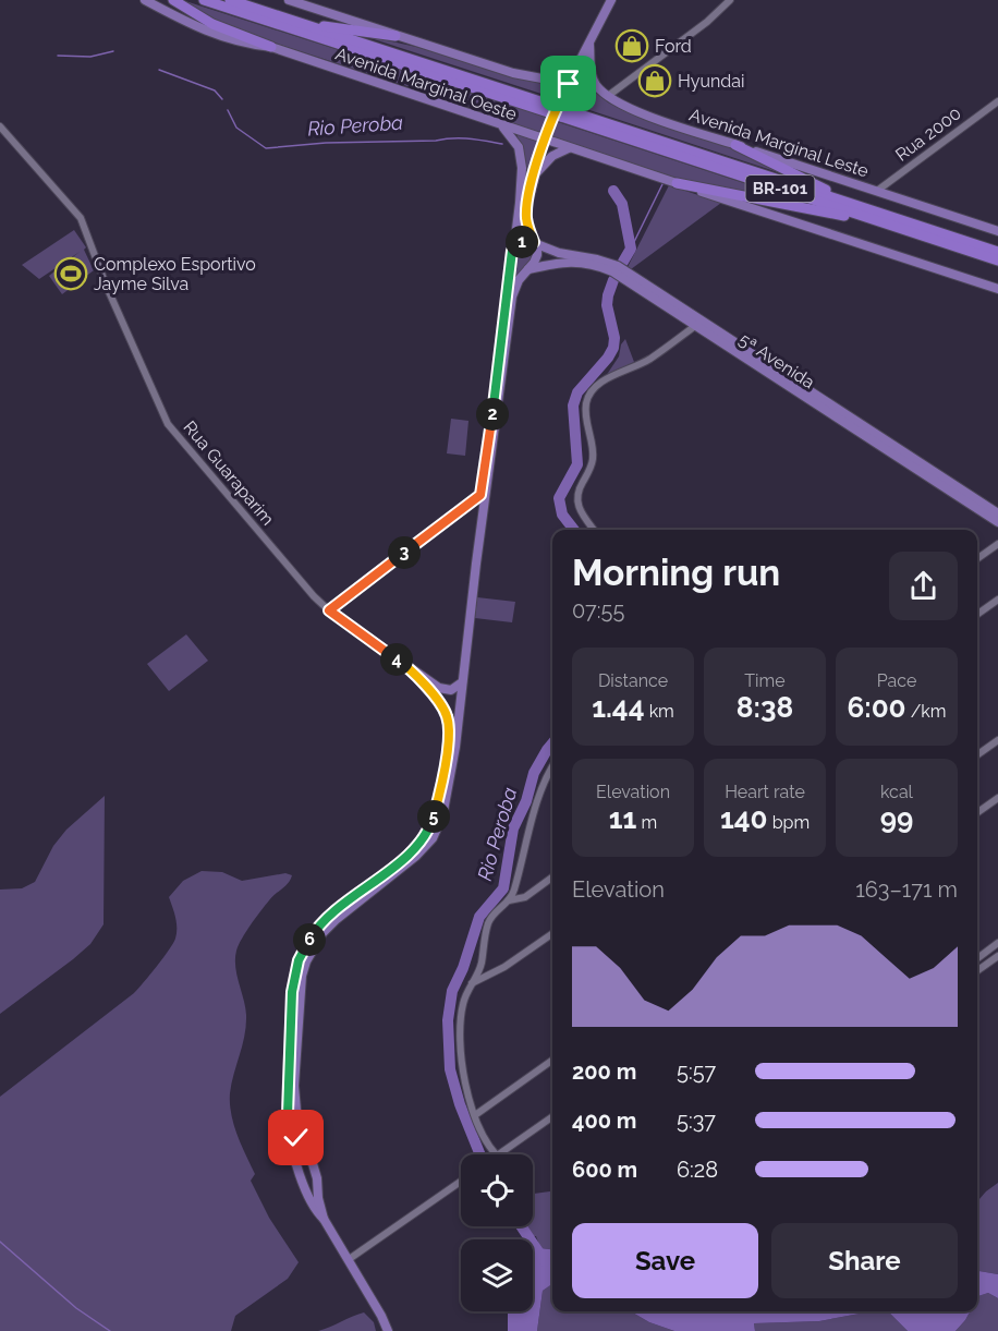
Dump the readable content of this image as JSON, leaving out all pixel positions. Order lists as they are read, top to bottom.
{
  "streets": {
    "highway": ["BR-101"],
    "main road": [
      "Avenida Marginal Oeste",
      "Avenida Marginal Leste",
      "5ª Avenida",
      "Rua Guaraparim"
    ],
    "street": ["Rua 2000"]
  },
  "crossings": [
    ["Rua 2000", "Avenida Marginal Leste"]
  ],
  "water": ["Rio Peroba"],
  "places": {
    "shop": ["Ford", "Hyundai"],
    "sports": ["Complexo Esportivo Jayme Silva"]
  },
  "page": {
    "pins": [
      "1",
      "2",
      "3",
      "4",
      "5",
      "6"
    ],
    "heading": ["Morning run", "07:55"],
    "stats": [
      ["Distance", "1.44 km"],
      ["Time", "8:38"],
      ["Pace", "6:00 /km"],
      ["Elevation", "11 m"],
      ["Heart rate", "140 bpm"],
      ["kcal", "99"]
    ],
    "chart": ["Elevation", "163–171 m"],
    "list": [
      {
        "name": "200 m",
        "note": "5:57"
      },
      {
        "name": "400 m",
        "note": "5:37"
      },
      {
        "name": "600 m",
        "note": "6:28"
      }
    ],
    "buttons": ["Save", "Share"]
  }
}
